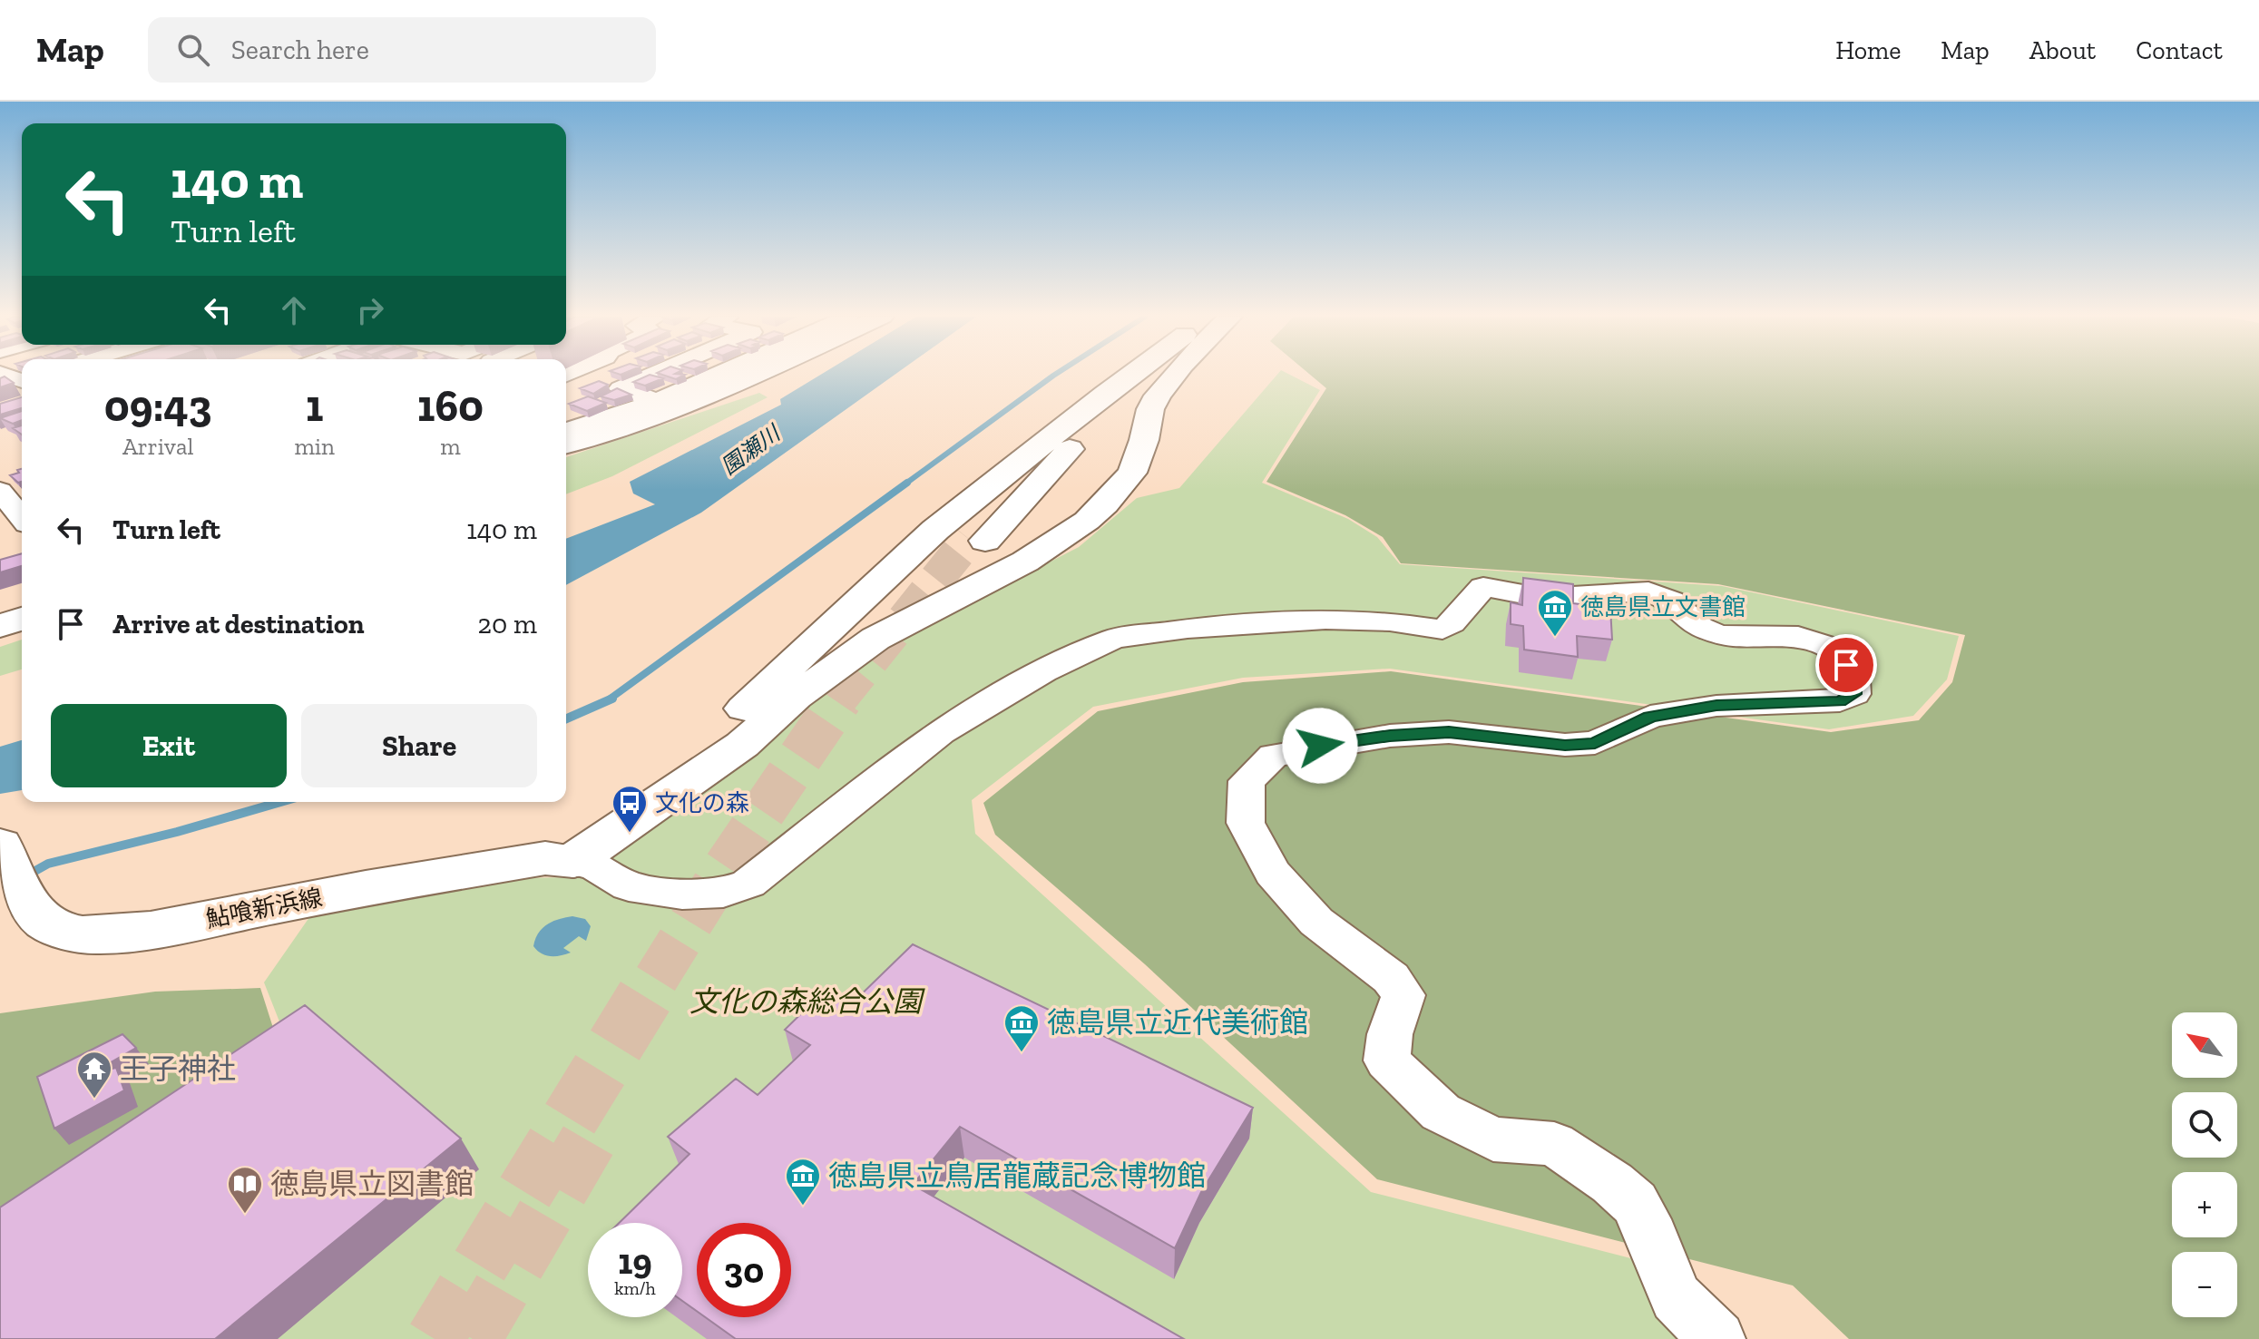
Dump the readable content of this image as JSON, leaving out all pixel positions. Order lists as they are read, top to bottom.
{
  "streets": {
    "main road": ["鮎喰新浜線"]
  },
  "water": ["園瀬川"],
  "parks": ["文化の森総合公園"],
  "places": {
    "museum": ["徳島県立文書館", "徳島県立近代美術館", "徳島県立鳥居龍蔵記念博物館"],
    "bus stop": ["文化の森"],
    "temple": ["王子神社"],
    "library": ["徳島県立図書館"]
  },
  "north": "top left",
  "page": {
    "header": "Map",
    "search": "Search here",
    "nav": [
      "Home",
      "Map",
      "About",
      "Contact"
    ],
    "turn": ["140 m", "Turn left"],
    "eta": [
      "09:43",
      "Arrival",
      "1",
      "min",
      "160",
      "m"
    ],
    "list": [
      {
        "name": "Turn left",
        "value": "140 m"
      },
      {
        "name": "Arrive at destination",
        "value": "20 m"
      }
    ],
    "buttons": ["Exit", "Share"],
    "map_buttons": ["+", "−"],
    "speed": "19 km/h",
    "limit": "30"
  }
}
